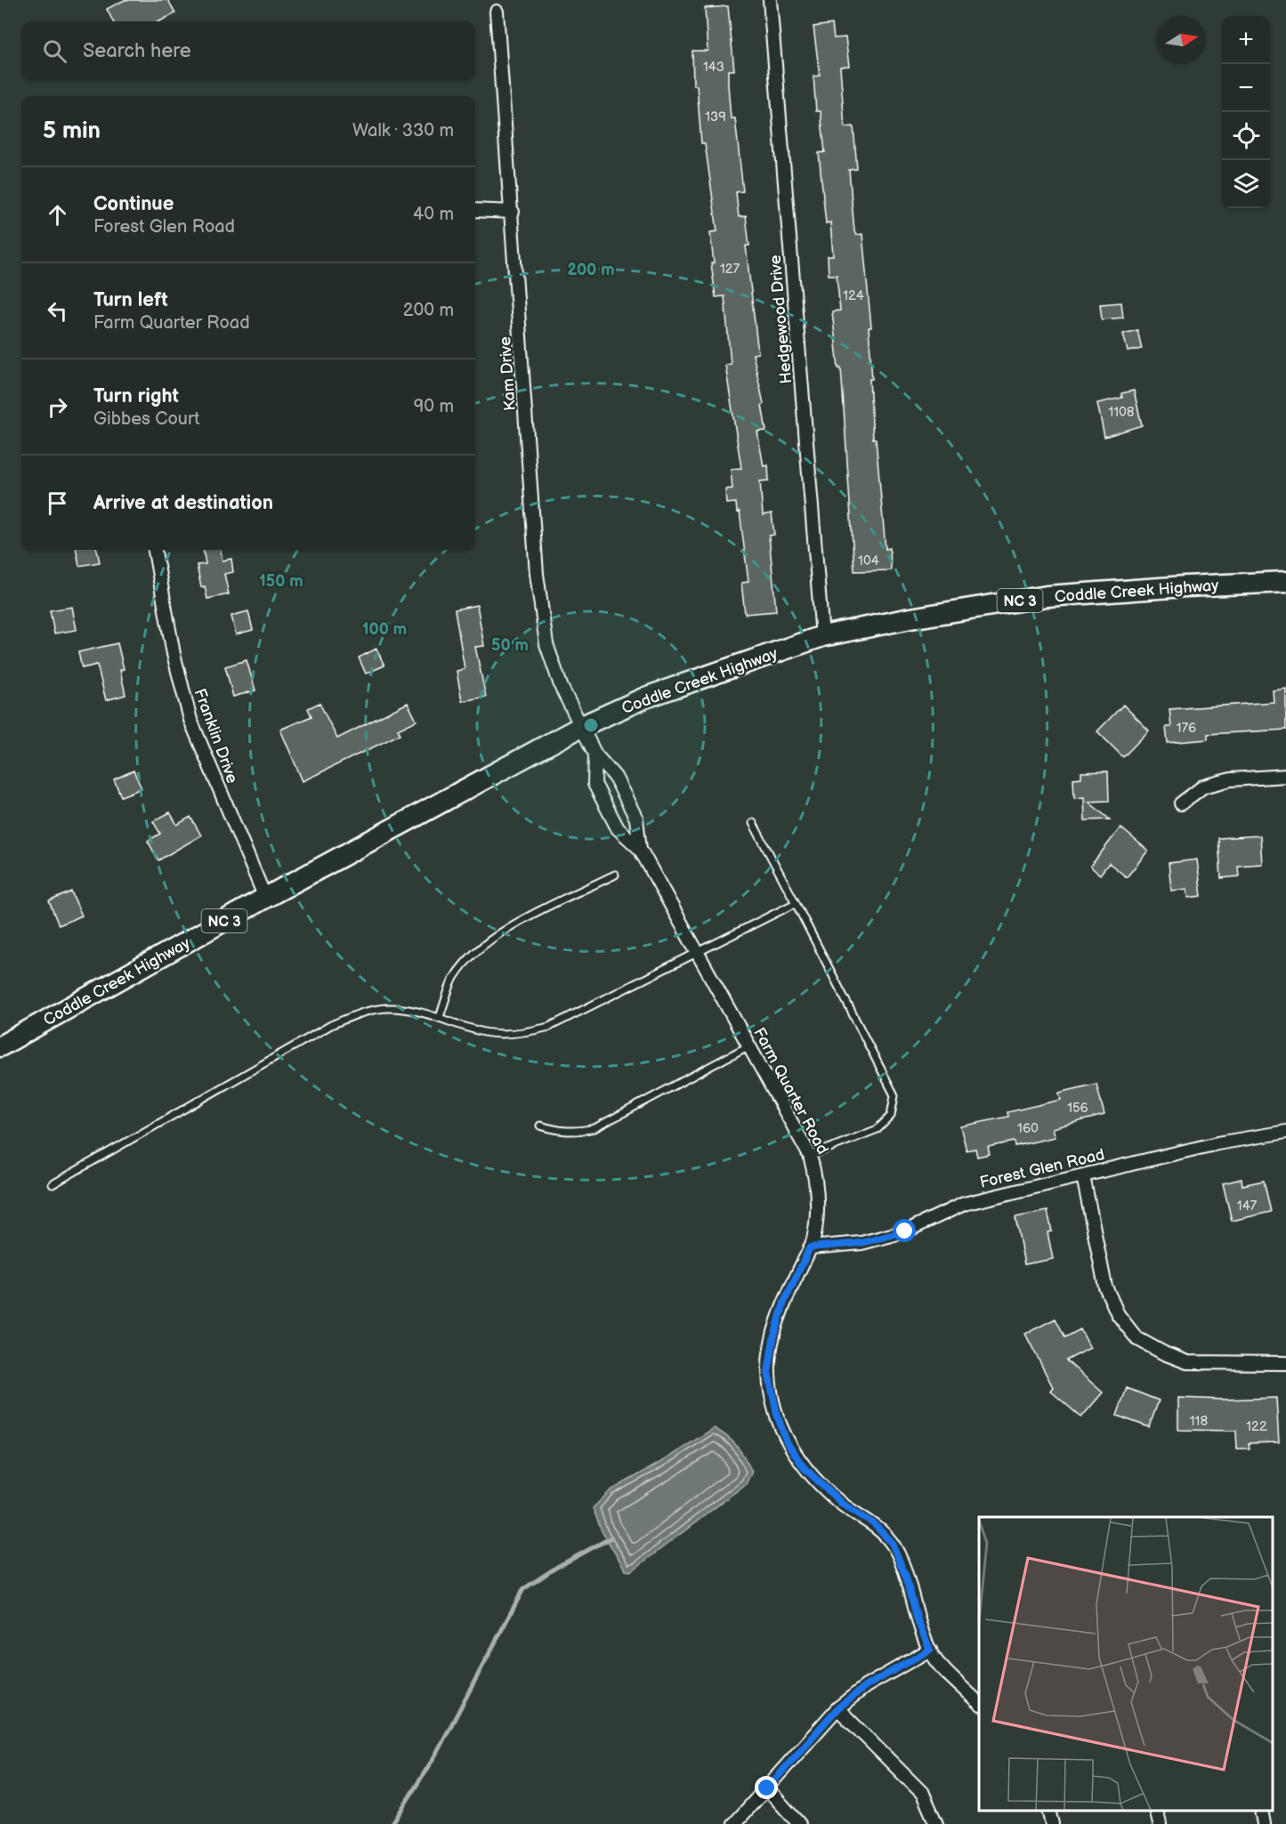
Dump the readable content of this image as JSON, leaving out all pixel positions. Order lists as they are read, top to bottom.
{
  "streets": {
    "main road": ["Coddle Creek Highway", "NC 3"],
    "street": [
      "Hedgewood Drive",
      "Kam Drive",
      "Franklin Drive",
      "Farm Quarter Road",
      "Forest Glen Road"
    ]
  },
  "crossings": [
    ["Hedgewood Drive", "Coddle Creek Highway"],
    ["Kam Drive", "Coddle Creek Highway"],
    ["Kam Drive", "Farm Quarter Road"],
    ["Coddle Creek Highway", "Franklin Drive"],
    ["Coddle Creek Highway", "Farm Quarter Road"],
    ["Farm Quarter Road", "Forest Glen Road"]
  ],
  "house_numbers": [
    "143",
    "139",
    "127",
    "124",
    "1108",
    "104",
    "176",
    "156",
    "160",
    "147",
    "118",
    "122"
  ],
  "north": "right",
  "page": {
    "map_buttons": ["+", "−"],
    "search": "Search here",
    "heading": ["5 min", "Walk · 330 m"],
    "list": [
      ["Continue", "Forest Glen Road", "40 m"],
      ["Turn left", "Farm Quarter Road", "200 m"],
      ["Turn right", "Gibbes Court", "90 m"],
      "Arrive at destination"
    ]
  },
  "rings": [
    "200 m",
    "150 m",
    "100 m",
    "50 m"
  ]
}
